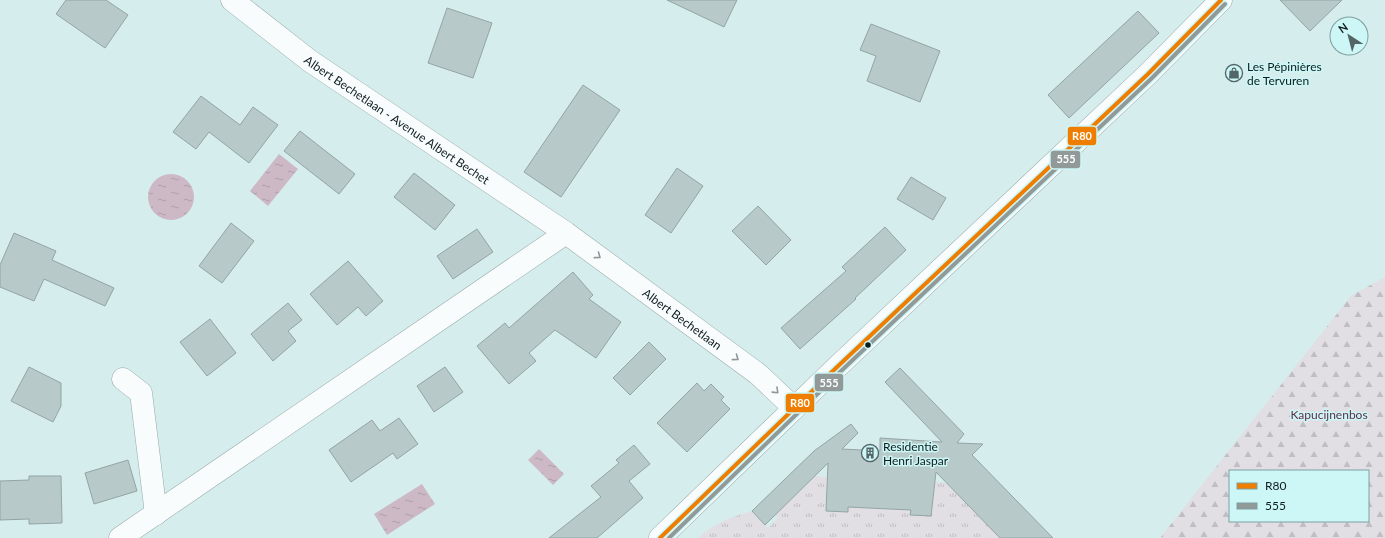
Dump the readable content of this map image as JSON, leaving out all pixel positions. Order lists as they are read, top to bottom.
{
  "streets": {
    "street": ["Albert Bechetlaan - Avenue Albert Bechet", "Albert Bechetlaan"]
  },
  "crossings": [
    ["Albert Bechetlaan - Avenue Albert Bechet", "Albert Bechetlaan"]
  ],
  "one_way": ["Albert Bechetlaan"],
  "parks": ["Kapucijnenbos"],
  "places": {
    "shop": ["Les Pépinières de Tervuren"],
    "building": ["Residentie Henri Jaspar"]
  },
  "lines": ["transit line R80", "transit line 555"],
  "legend": ["R80", "555"],
  "north": "top left"
}
